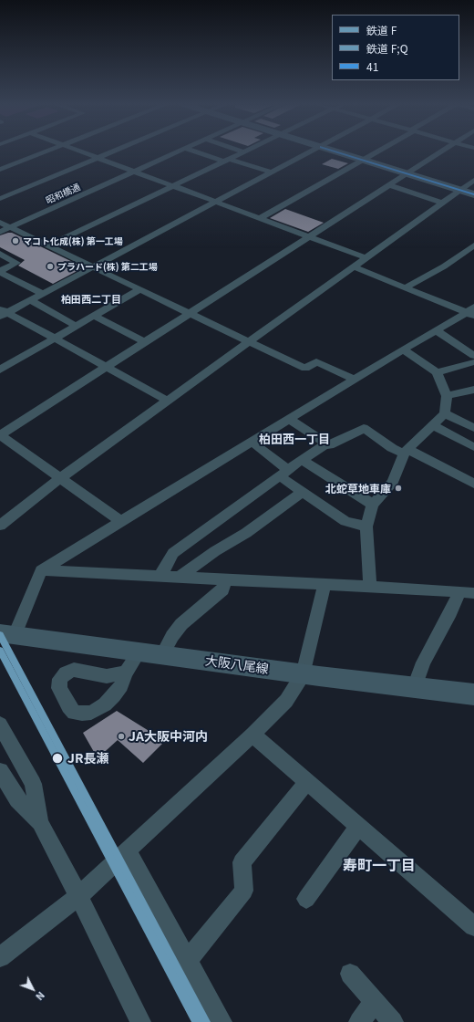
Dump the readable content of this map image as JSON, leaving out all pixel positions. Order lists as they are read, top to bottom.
{
  "streets": {
    "street": ["昭和橋通", "大阪八尾線"]
  },
  "districts": ["柏田西二丁目", "柏田西一丁目", "寿町一丁目"],
  "places": [
    "マコト化成(株) 第一工場",
    "プラハード(株) 第二工場",
    "北蛇草地車庫",
    "JA大阪中河内",
    "JR長瀬"
  ],
  "lines": ["transit line 41", "rail line F", "rail line F;Q"],
  "legend": ["鉄道 F", "鉄道 F;Q", "41"],
  "north": "bottom right"
}
